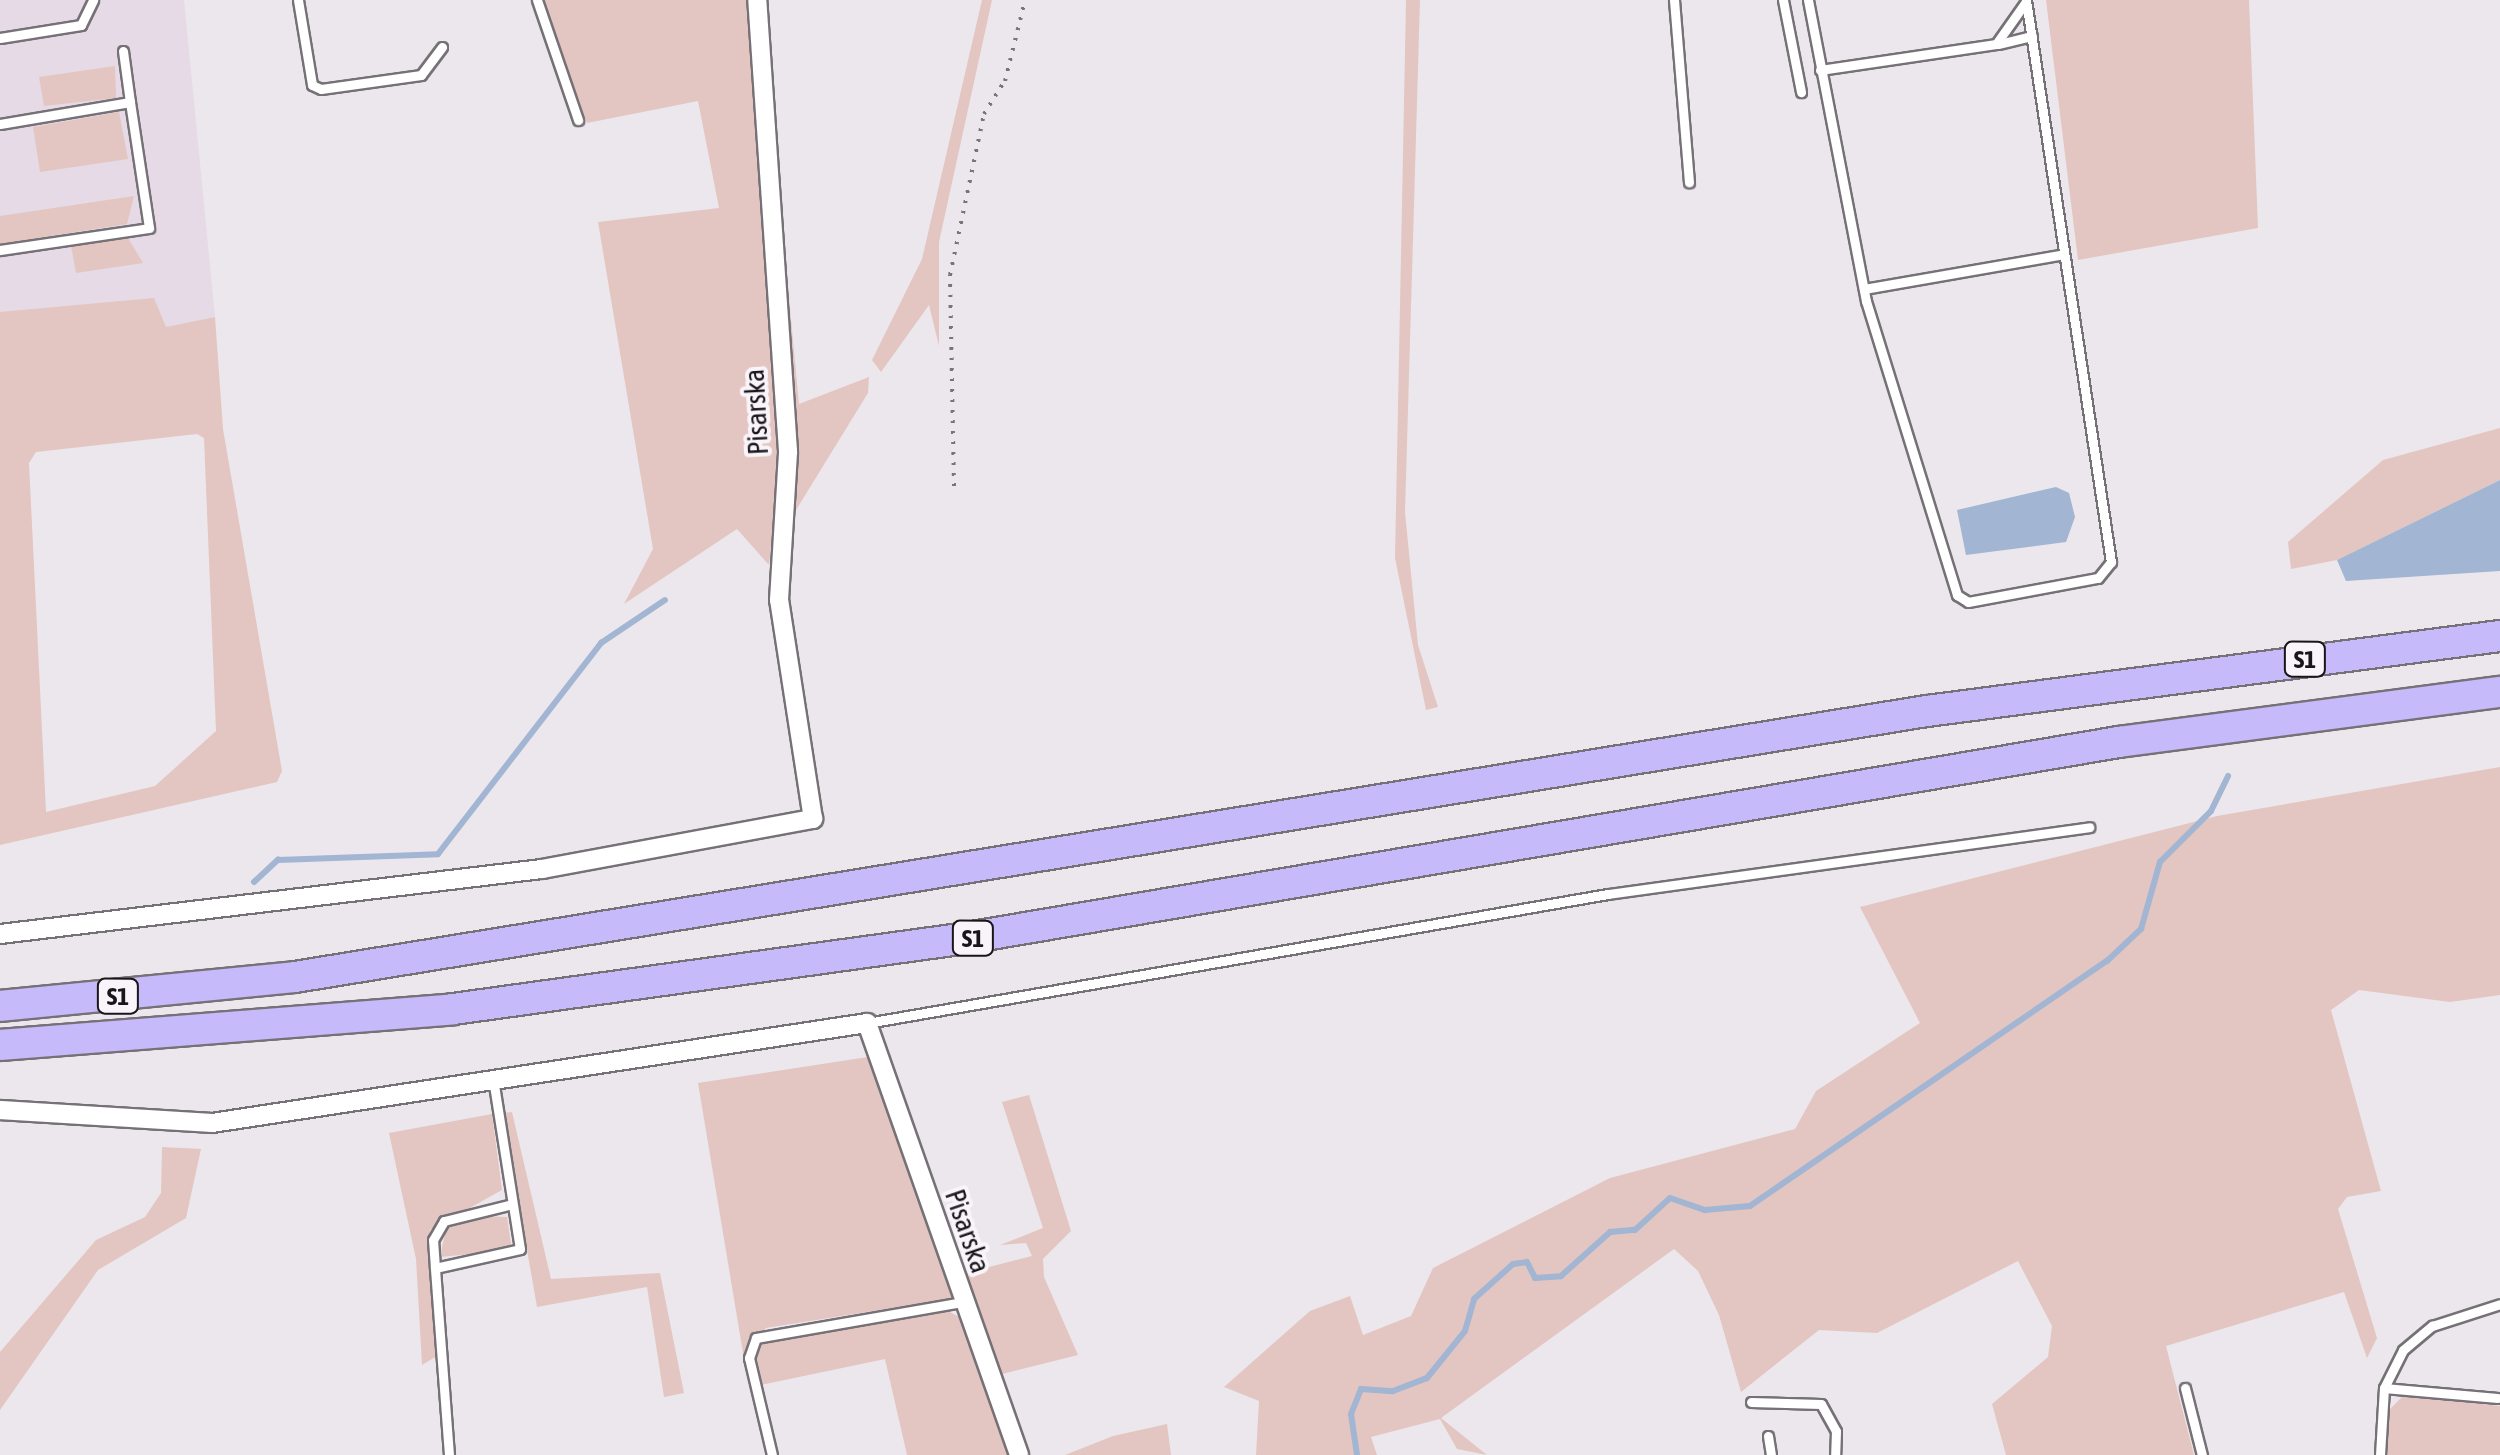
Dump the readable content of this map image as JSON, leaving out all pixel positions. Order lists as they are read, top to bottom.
{
  "streets": {
    "highway": ["S1"],
    "street": ["Pisarska"]
  }
}
